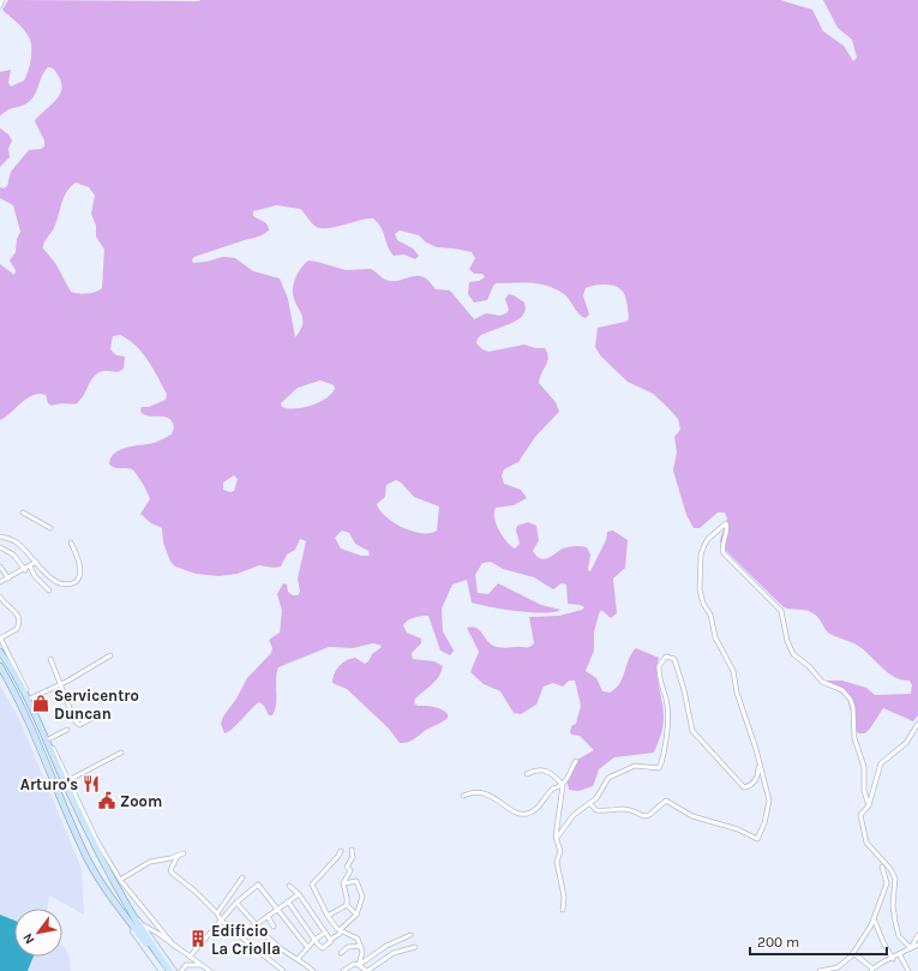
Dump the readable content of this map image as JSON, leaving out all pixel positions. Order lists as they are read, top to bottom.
{
  "places": {
    "shop": ["Servicentro Duncan"],
    "restaurant": ["Arturo's"],
    "public building": ["Zoom"],
    "building": ["Edificio La Criolla"]
  },
  "scale_bar": "200 m",
  "north": "bottom left"
}
